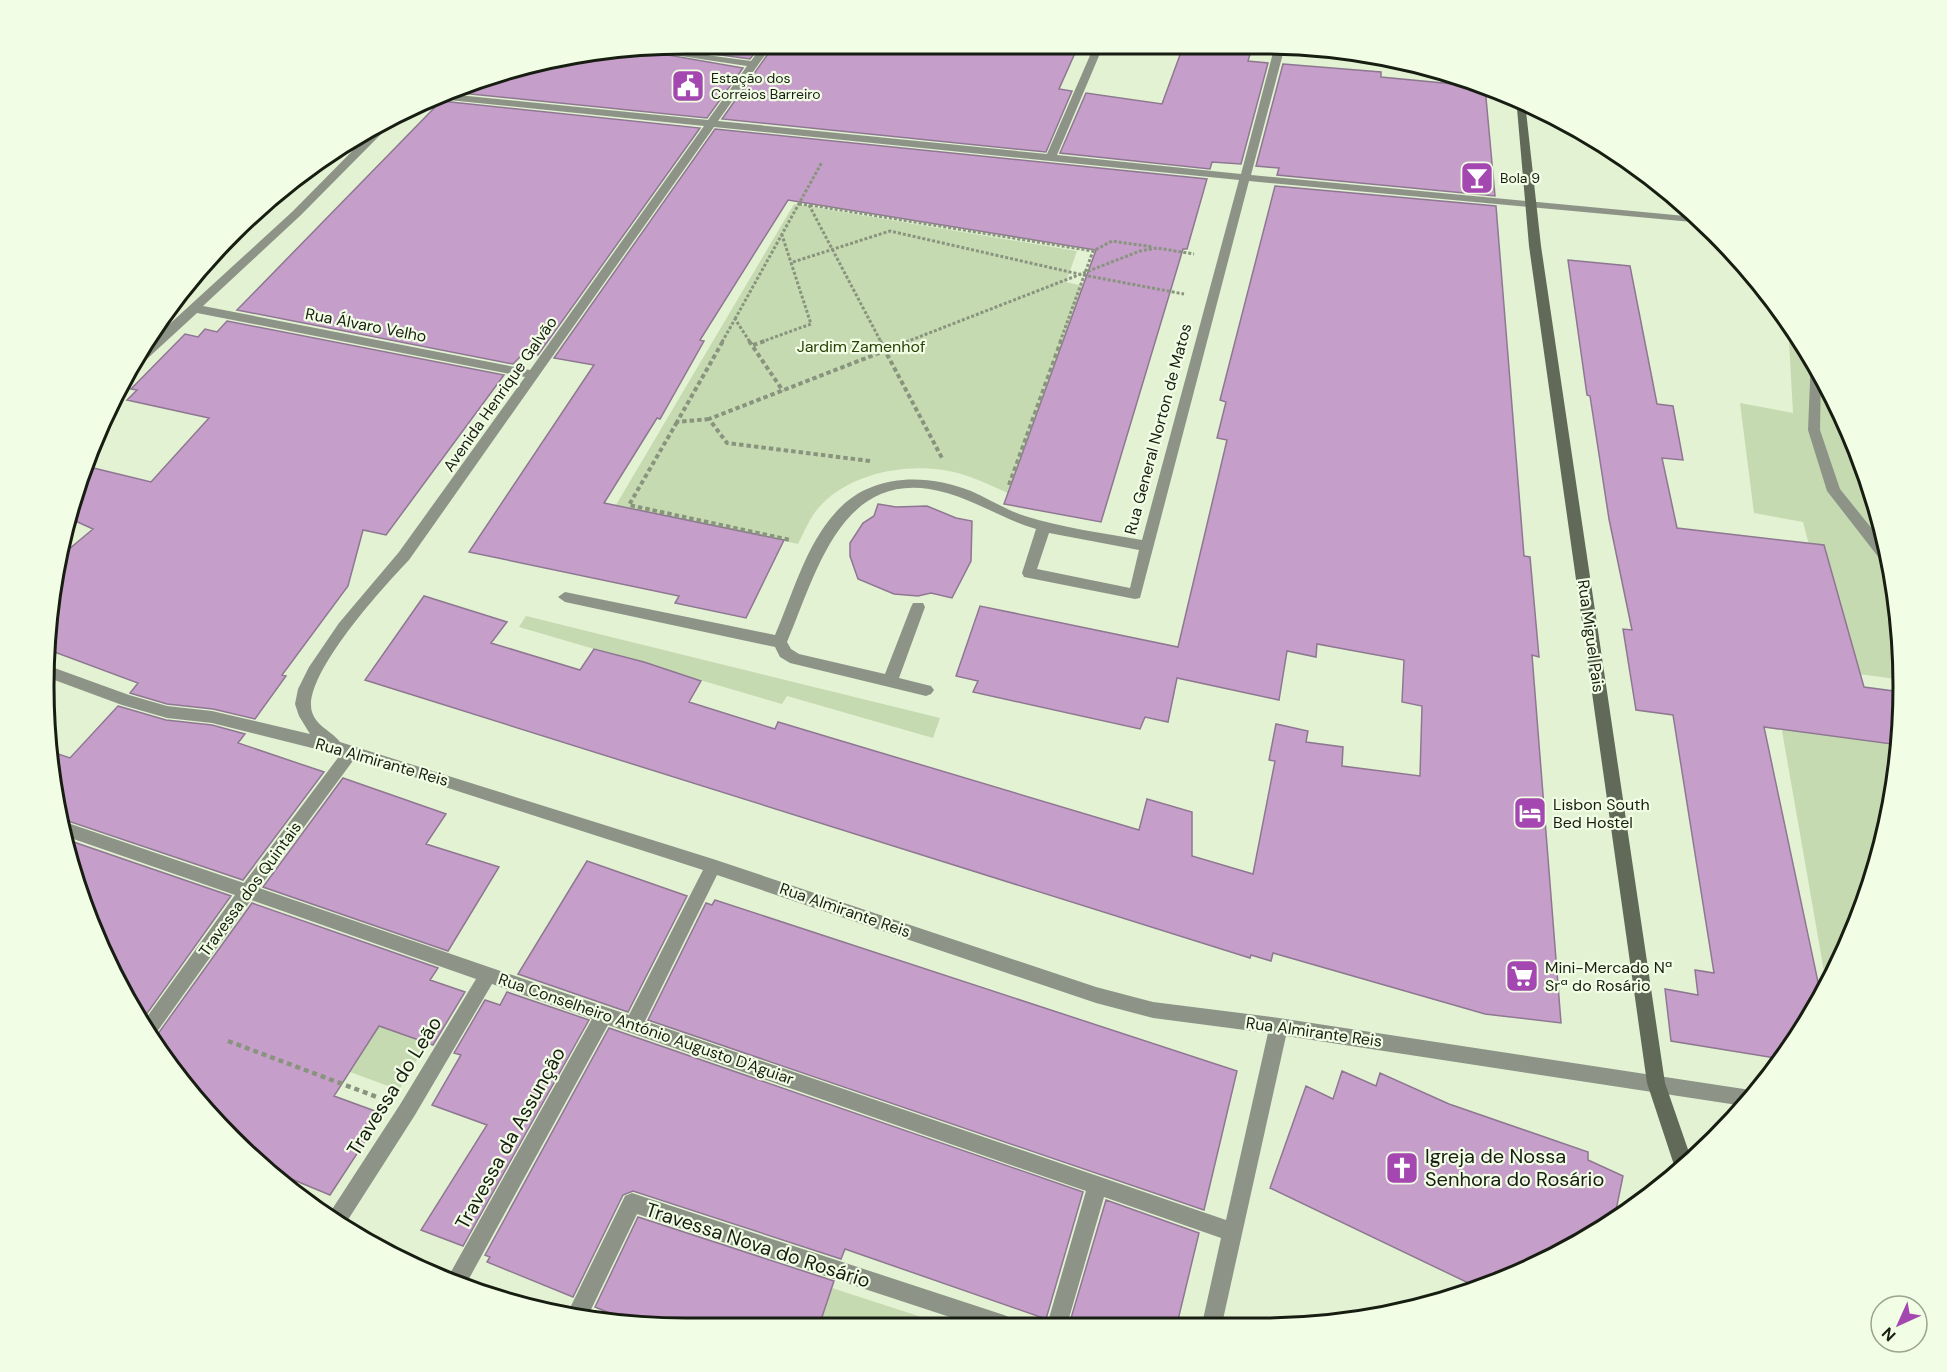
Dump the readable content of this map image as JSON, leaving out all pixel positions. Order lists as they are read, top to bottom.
{
  "streets": {
    "street": [
      "Rua Álvaro Velho",
      "Avenida Henrique Galvão",
      "Rua General Norton de Matos",
      "Rua Miguel Pais",
      "Rua Almirante Reis",
      "Travessa dos Quintais",
      "Rua Conselheiro António Augusto D'Aguiar",
      "Travessa do Leão",
      "Travessa da Assunção",
      "Travessa Nova do Rosário"
    ]
  },
  "crossings": [
    ["Rua Álvaro Velho", "Avenida Henrique Galvão"],
    ["Avenida Henrique Galvão", "Rua Almirante Reis"],
    ["Avenida Henrique Galvão", "Travessa dos Quintais"],
    ["Rua Miguel Pais", "Rua Almirante Reis"],
    ["Rua Almirante Reis", "Travessa dos Quintais"],
    ["Travessa dos Quintais", "Rua Conselheiro António Augusto D'Aguiar"],
    ["Rua Conselheiro António Augusto D'Aguiar", "Travessa do Leão"],
    ["Rua Conselheiro António Augusto D'Aguiar", "Travessa da Assunção"]
  ],
  "parks": ["Jardim Zamenhof"],
  "places": {
    "public building": ["Estação dos Correios Barreiro"],
    "bar": ["Bola 9"],
    "hotel": ["Lisbon South Bed Hostel"],
    "supermarket": ["Mini-Mercado Nª Srª do Rosário"],
    "church": ["Igreja de Nossa Senhora do Rosário"]
  },
  "north": "bottom left"
}
